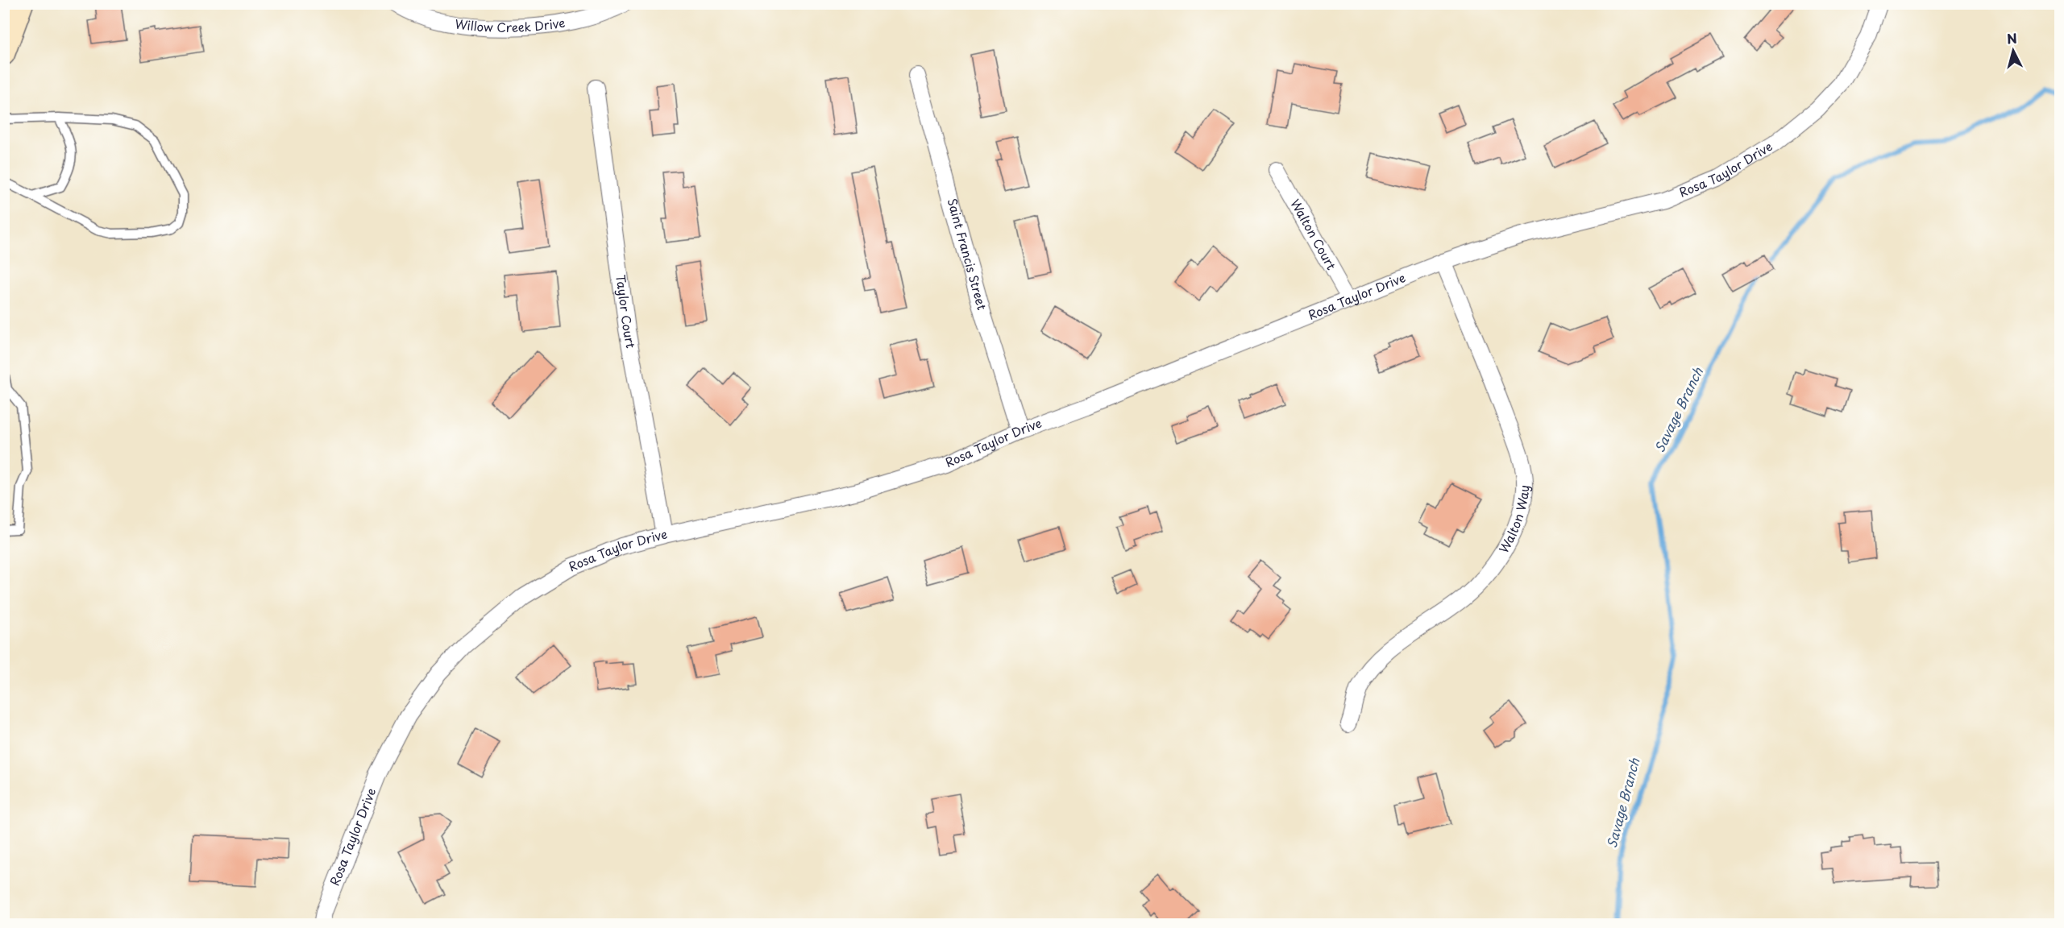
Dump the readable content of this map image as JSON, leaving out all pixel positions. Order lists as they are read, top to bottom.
{
  "streets": {
    "street": [
      "Willow Creek Drive",
      "Rosa Taylor Drive",
      "Walton Court",
      "Saint Francis Street",
      "Taylor Court",
      "Walton Way"
    ]
  },
  "crossings": [
    ["Rosa Taylor Drive", "Walton Court"],
    ["Rosa Taylor Drive", "Saint Francis Street"],
    ["Rosa Taylor Drive", "Taylor Court"],
    ["Rosa Taylor Drive", "Walton Way"]
  ],
  "water": ["Savage Branch"],
  "north": "top"
}
